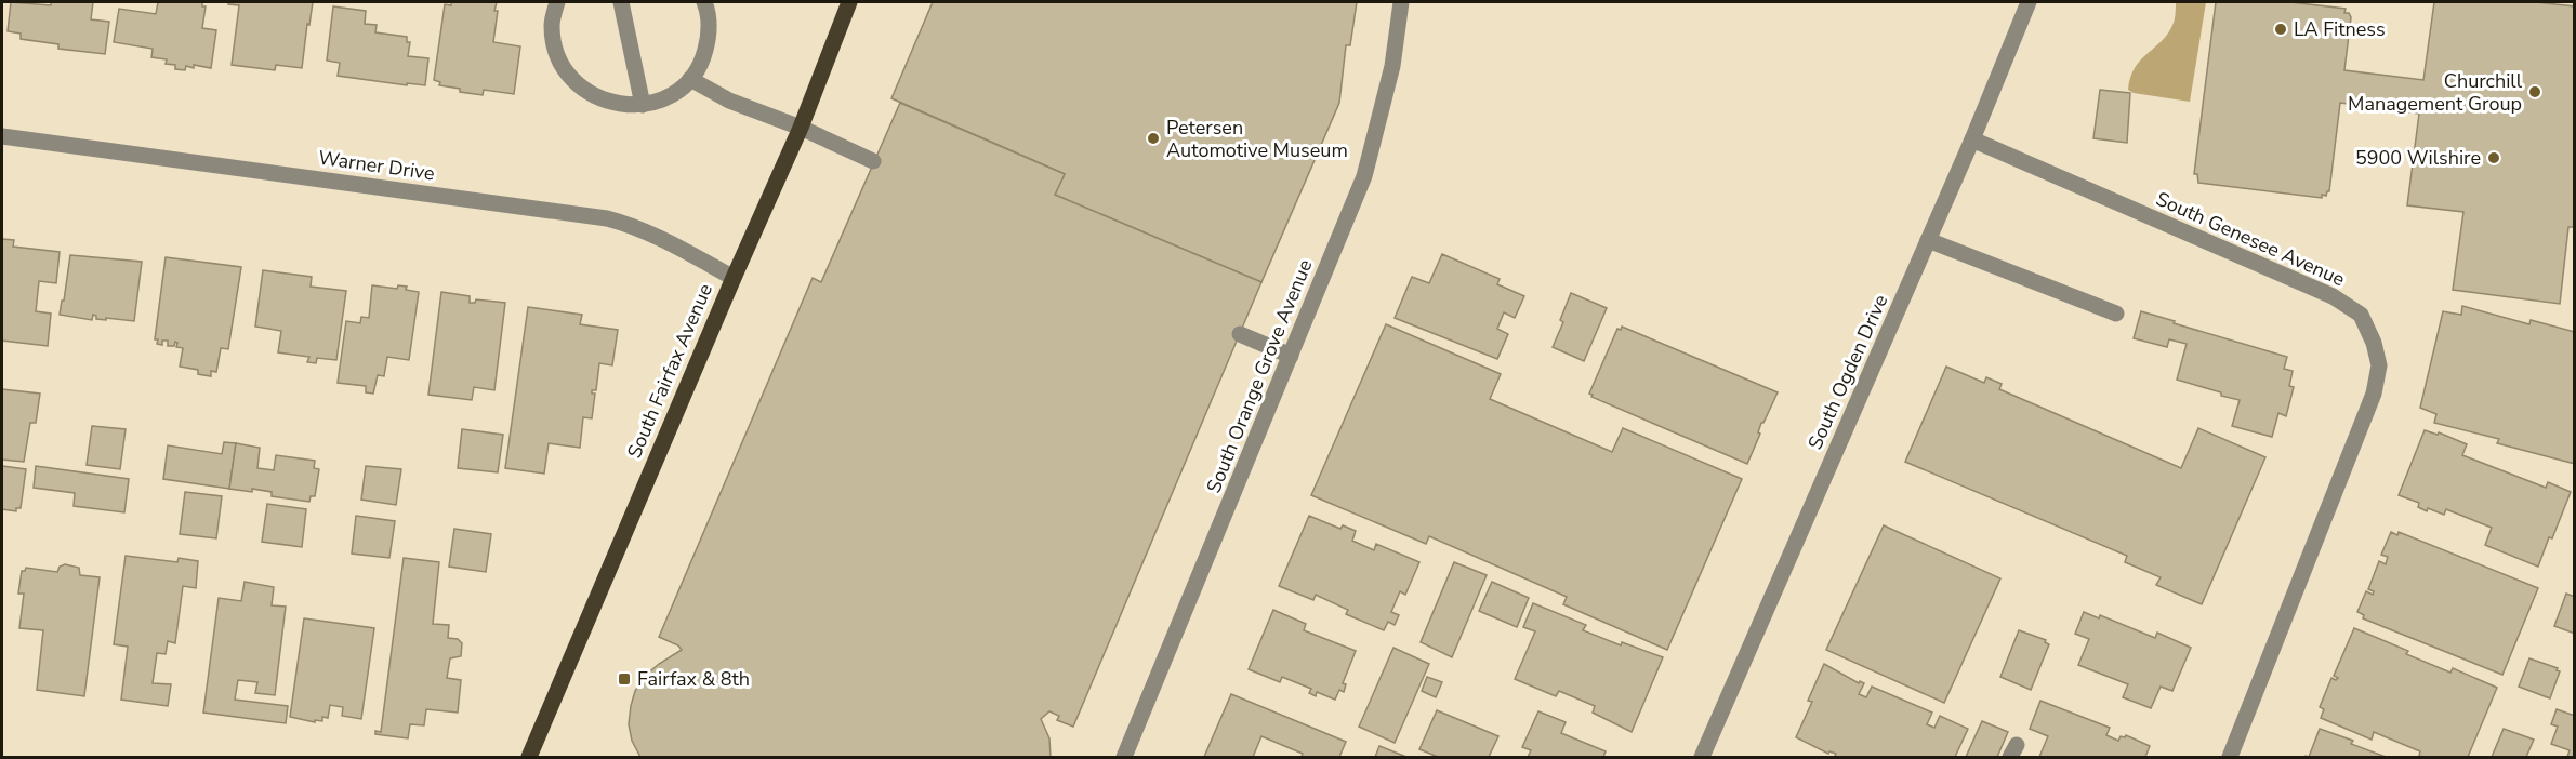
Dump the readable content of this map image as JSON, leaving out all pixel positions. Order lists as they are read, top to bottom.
{
  "streets": {
    "main road": ["South Fairfax Avenue"],
    "street": [
      "Warner Drive",
      "South Genesee Avenue",
      "South Ogden Drive",
      "South Orange Grove Avenue"
    ]
  },
  "crossings": [
    ["Warner Drive", "South Fairfax Avenue"],
    ["South Genesee Avenue", "South Ogden Drive"]
  ],
  "places": {
    "other": [
      "LA Fitness",
      "Churchill Management Group",
      "Petersen Automotive Museum",
      "5900 Wilshire"
    ],
    "transit": ["Fairfax & 8th"]
  }
}
